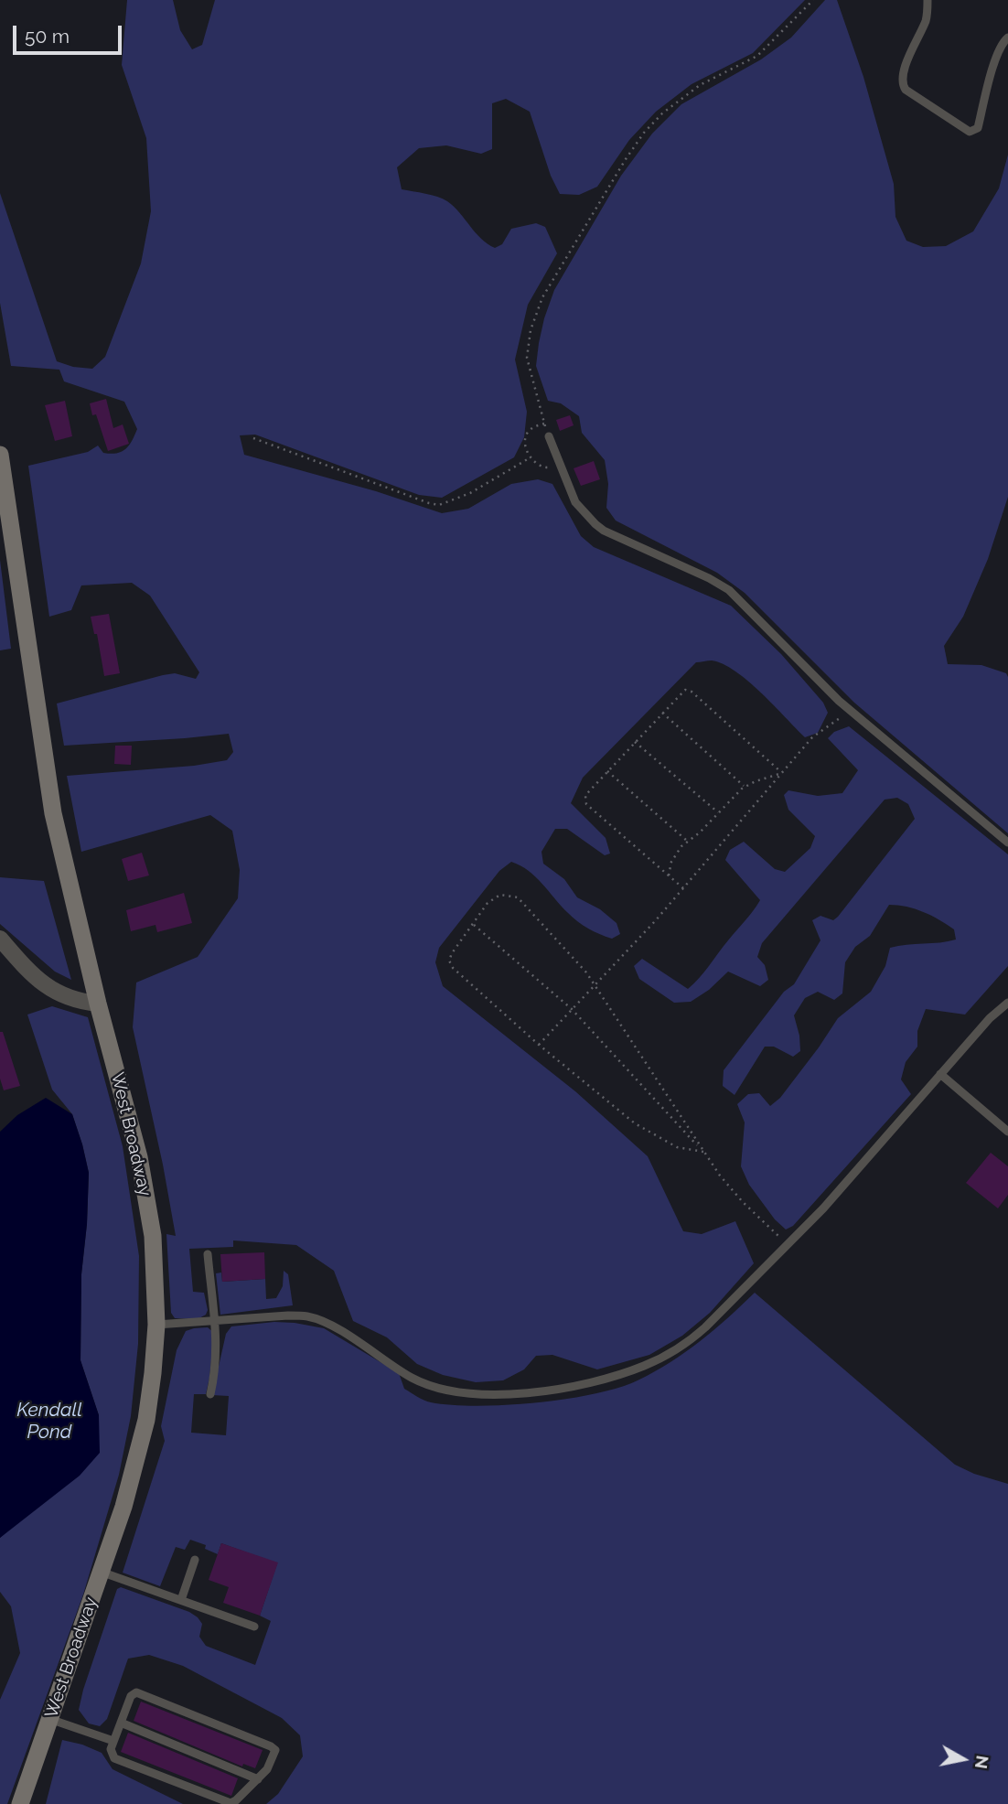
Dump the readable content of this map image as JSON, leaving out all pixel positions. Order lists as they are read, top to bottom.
{
  "streets": {
    "main road": ["West Broadway"]
  },
  "water": ["Kendall Pond"],
  "scale_bar": "50 m",
  "north": "right"
}
